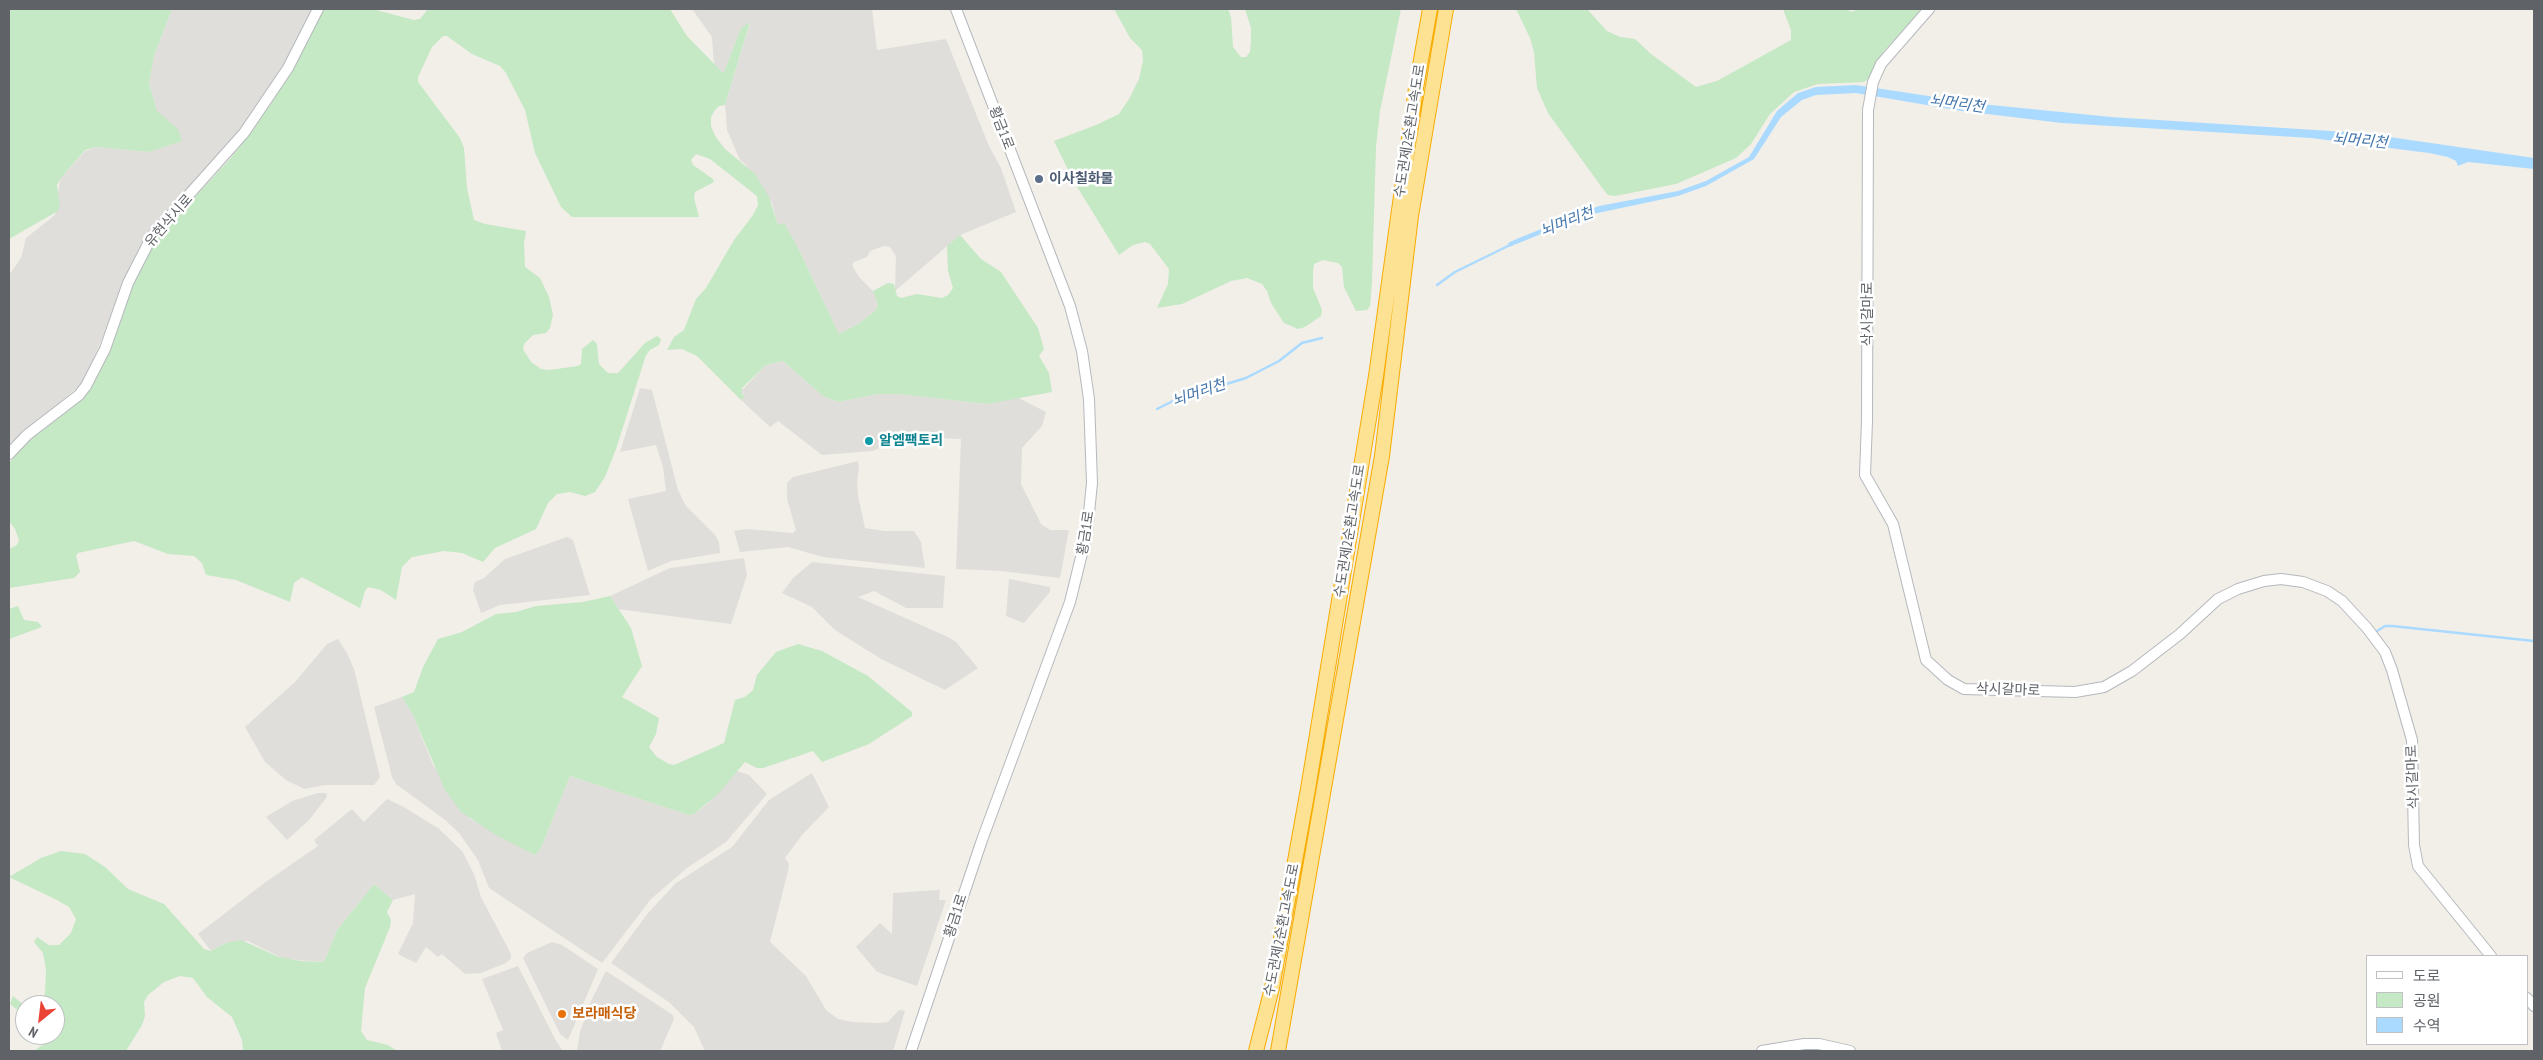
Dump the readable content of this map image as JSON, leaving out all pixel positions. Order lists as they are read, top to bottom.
{
  "streets": {
    "highway": ["수도권제2순환고속도로"],
    "street": ["황금1로", "유현삭시로", "삭시갈마로"]
  },
  "water": ["뇌머리천"],
  "places": ["이사칠화물", "알엠팩토리", "보라매식당"],
  "legend": ["도로", "공원", "수역"],
  "north": "bottom left"
}
